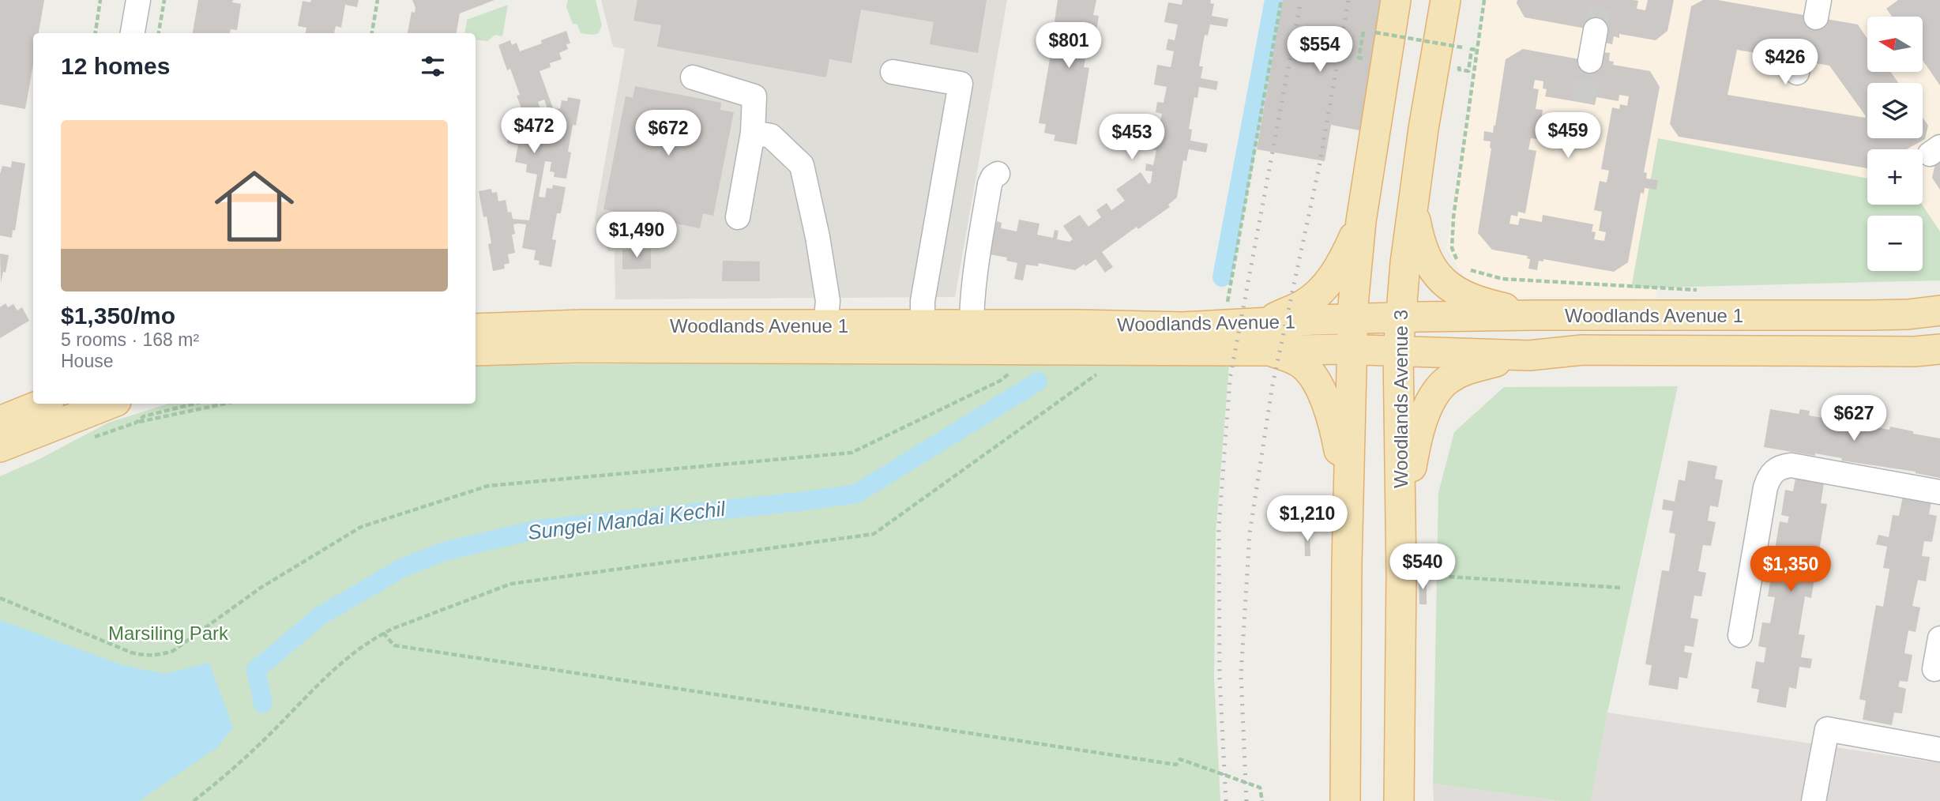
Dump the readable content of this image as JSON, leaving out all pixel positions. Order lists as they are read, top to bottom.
{
  "streets": {
    "main road": ["Woodlands Avenue 1", "Woodlands Avenue 3"]
  },
  "crossings": [
    ["Woodlands Avenue 1", "Woodlands Avenue 3"]
  ],
  "water": ["Sungei Mandai Kechil"],
  "parks": ["Marsiling Park"],
  "north": "left",
  "page": {
    "map_buttons": ["+", "−"],
    "price": [
      "$801",
      "$554",
      "$426",
      "$472",
      "$672",
      "$459",
      "$453",
      "$1,490",
      "$627",
      "$1,210",
      "$540",
      "$1,350"
    ],
    "heading": "12 homes",
    "list": [
      {
        "name": "$1,350/mo",
        "note": "5 rooms · 168 m² · House"
      }
    ]
  }
}
